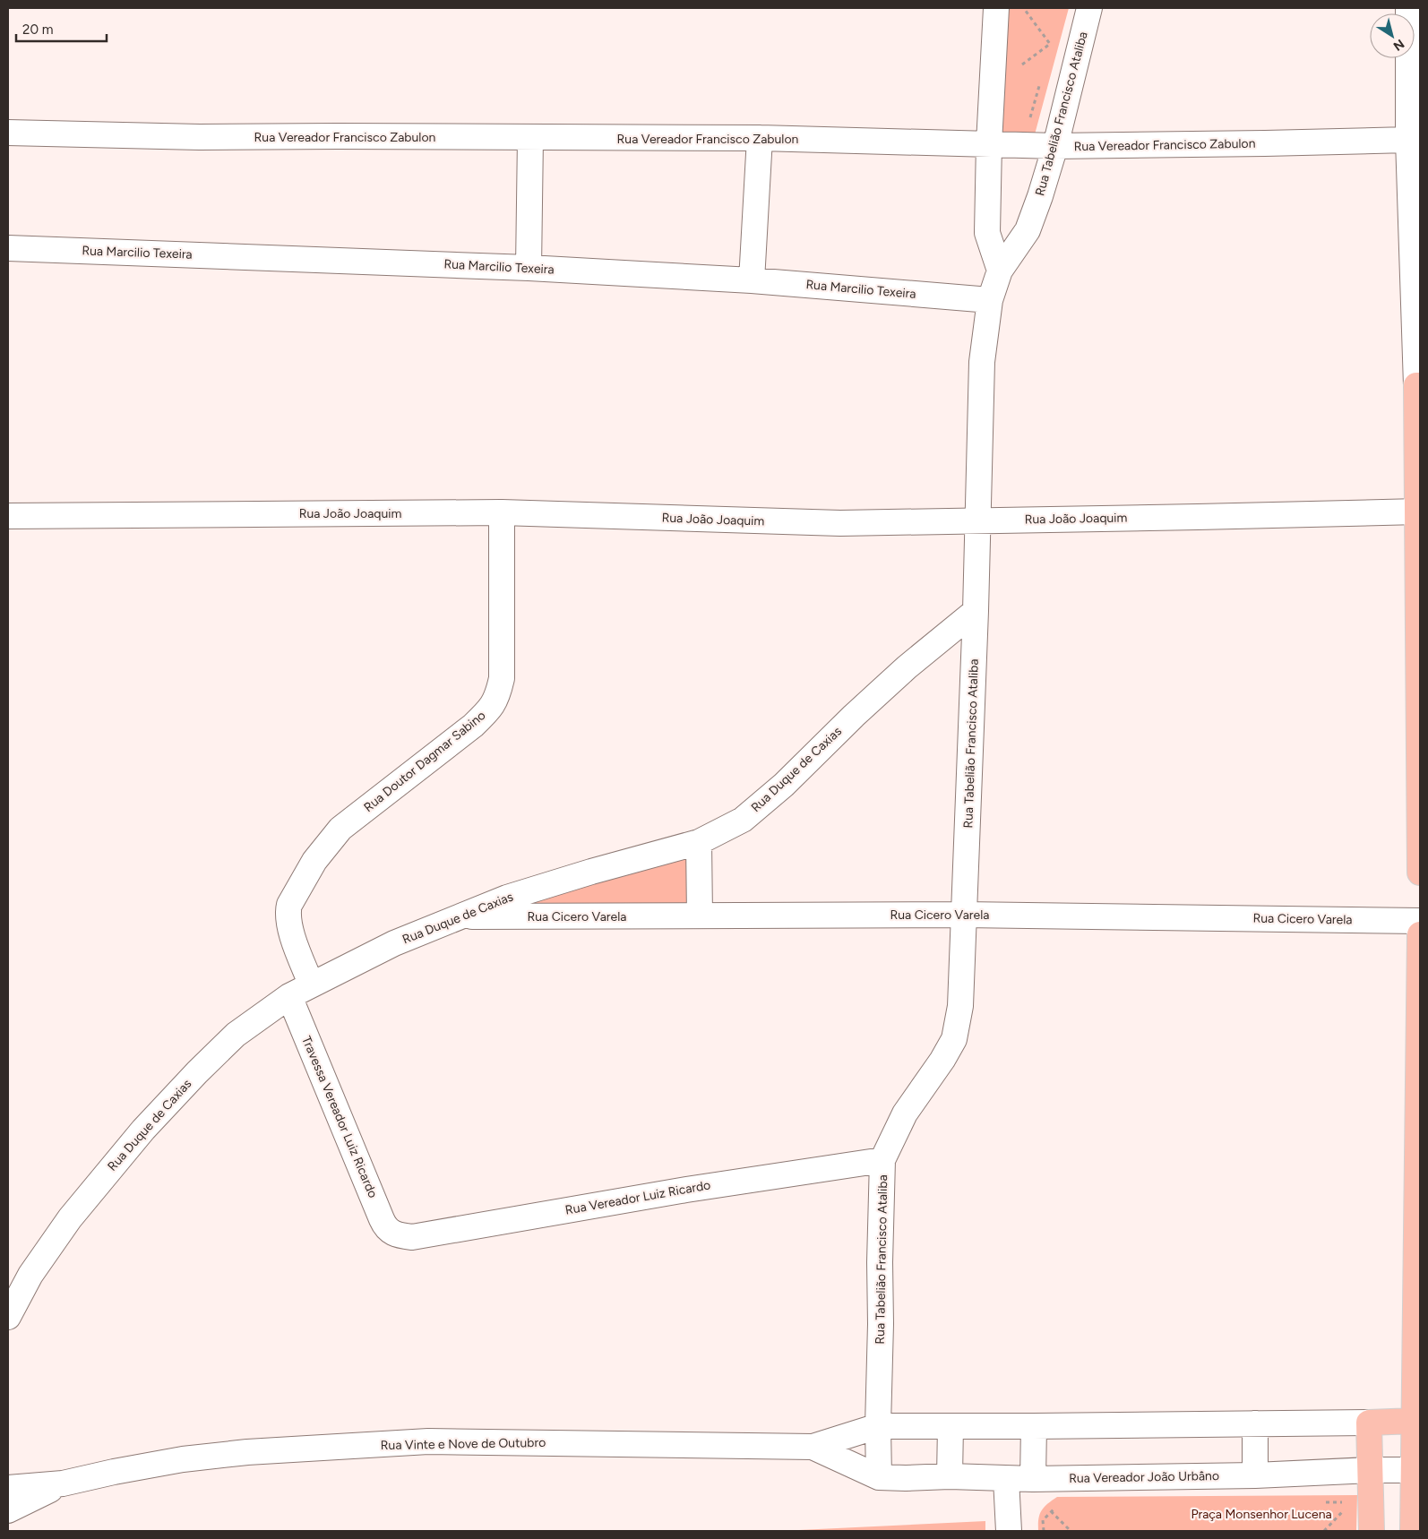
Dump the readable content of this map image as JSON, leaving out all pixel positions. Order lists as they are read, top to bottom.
{
  "streets": {
    "street": [
      "Rua Tabelião Francisco Ataliba",
      "Rua Vereador Francisco Zabulon",
      "Rua Marcilio Texeira",
      "Rua João Joaquim",
      "Rua Doutor Dagmar Sabino",
      "Rua Duque de Caxias",
      "Rua Cicero Varela",
      "Travessa Vereador Luiz Ricardo",
      "Rua Vereador Luiz Ricardo",
      "Rua Vinte e Nove de Outubro",
      "Rua Vereador João Urbâno"
    ]
  },
  "crossings": [
    ["Rua Tabelião Francisco Ataliba", "Rua Vereador Francisco Zabulon"],
    ["Rua Tabelião Francisco Ataliba", "Rua Marcilio Texeira"],
    ["Rua Tabelião Francisco Ataliba", "Rua João Joaquim"],
    ["Rua Tabelião Francisco Ataliba", "Rua Duque de Caxias"],
    ["Rua Tabelião Francisco Ataliba", "Rua Cicero Varela"],
    ["Rua Tabelião Francisco Ataliba", "Rua Vereador Luiz Ricardo"],
    ["Rua Tabelião Francisco Ataliba", "Rua Vinte e Nove de Outubro"],
    ["Rua Tabelião Francisco Ataliba", "Rua Vereador João Urbâno"],
    ["Rua João Joaquim", "Rua Doutor Dagmar Sabino"],
    ["Rua Doutor Dagmar Sabino", "Rua Duque de Caxias"],
    ["Rua Duque de Caxias", "Rua Cicero Varela"],
    ["Rua Duque de Caxias", "Travessa Vereador Luiz Ricardo"],
    ["Travessa Vereador Luiz Ricardo", "Rua Vereador Luiz Ricardo"],
    ["Rua Vinte e Nove de Outubro", "Rua Vereador João Urbâno"]
  ],
  "parks": ["Praça Monsenhor Lucena"],
  "scale_bar": "20 m",
  "north": "bottom right"
}
